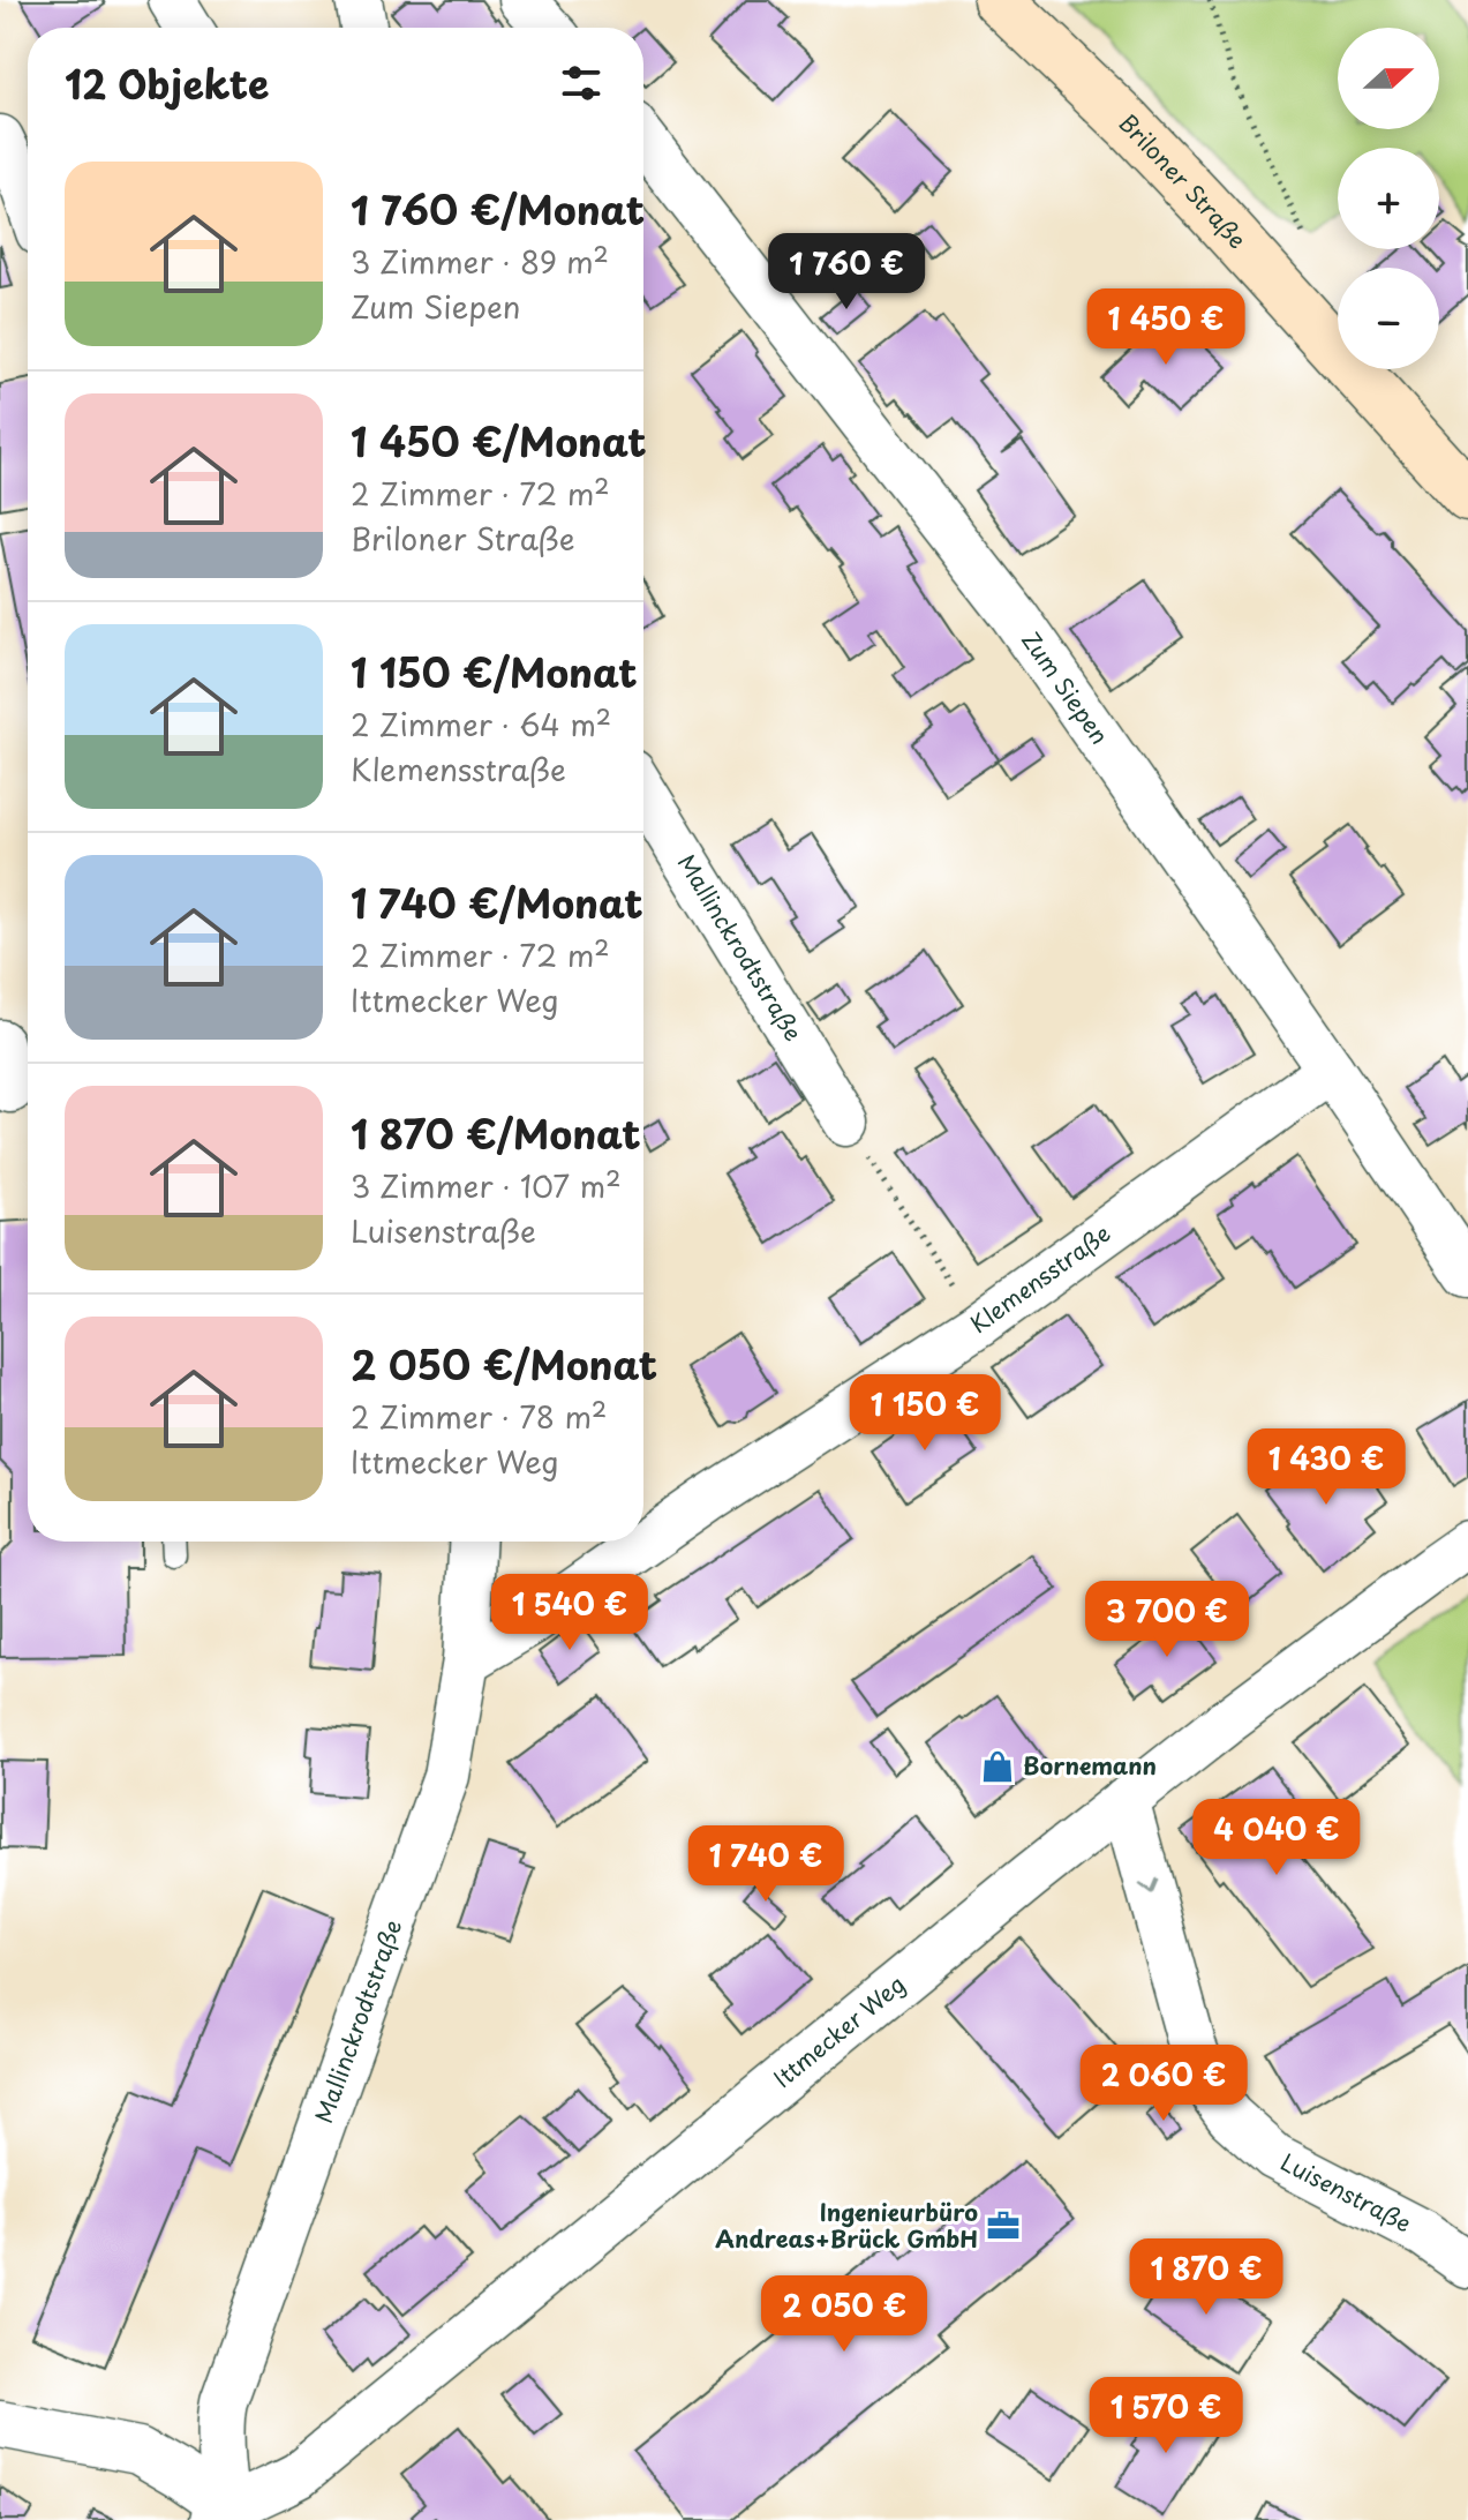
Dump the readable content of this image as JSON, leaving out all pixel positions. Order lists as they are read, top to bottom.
{
  "streets": {
    "main road": ["Briloner Straße"],
    "street": [
      "Zum Siepen",
      "Mallinckrodtstraße",
      "Klemensstraße",
      "Ittmecker Weg",
      "Luisenstraße"
    ]
  },
  "crossings": [
    ["Zum Siepen", "Klemensstraße"],
    ["Mallinckrodtstraße", "Klemensstraße"],
    ["Mallinckrodtstraße", "Ittmecker Weg"],
    ["Ittmecker Weg", "Luisenstraße"]
  ],
  "one_way": ["Luisenstraße"],
  "places": {
    "shop": ["Bornemann"],
    "office": ["Ingenieurbüro Andreas+Brück GmbH"]
  },
  "north": "right",
  "page": {
    "map_buttons": ["+", "−"],
    "heading": "12 Objekte",
    "list": [
      {
        "name": "1 760 €/Monat",
        "note": "3 Zimmer · 89 m² · Zum Siepen"
      },
      {
        "name": "1 450 €/Monat",
        "note": "2 Zimmer · 72 m² · Briloner Straße"
      },
      {
        "name": "1 150 €/Monat",
        "note": "2 Zimmer · 64 m² · Klemensstraße"
      },
      {
        "name": "1 740 €/Monat",
        "note": "2 Zimmer · 72 m² · Ittmecker Weg"
      },
      {
        "name": "1 870 €/Monat",
        "note": "3 Zimmer · 107 m² · Luisenstraße"
      },
      {
        "name": "2 050 €/Monat",
        "note": "2 Zimmer · 78 m² · Ittmecker Weg"
      }
    ],
    "price": [
      "1 760 €",
      "1 450 €",
      "1 150 €",
      "1 430 €",
      "1 540 €",
      "3 700 €",
      "4 040 €",
      "1 740 €",
      "2 060 €",
      "1 870 €",
      "2 050 €",
      "1 570 €"
    ]
  }
}
